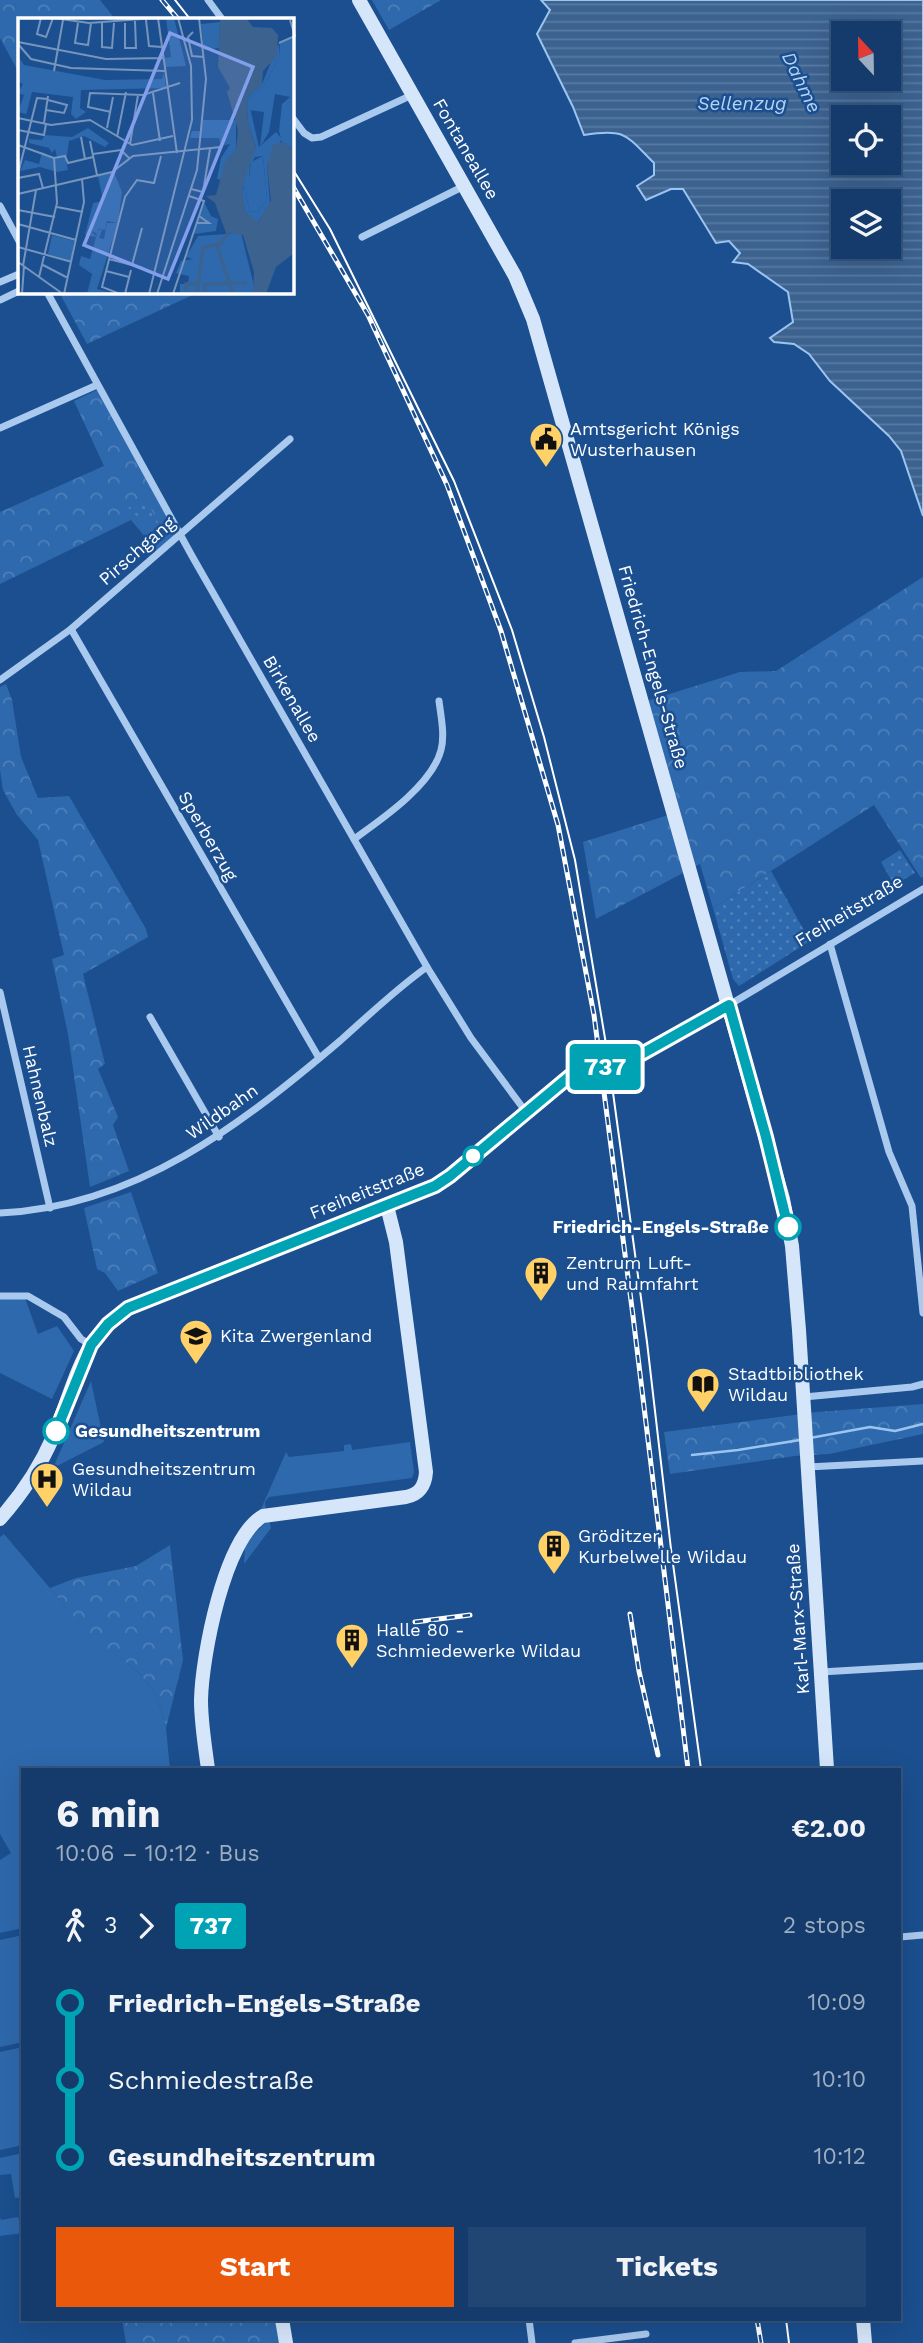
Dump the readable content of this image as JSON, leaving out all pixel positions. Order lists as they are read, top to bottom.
{
  "streets": {
    "main road": [
      "Fontaneallee",
      "Friedrich-Engels-Straße",
      "Freiheitstraße",
      "Karl-Marx-Straße"
    ],
    "street": [
      "Pirschgang",
      "Birkenallee",
      "Sperberzug",
      "Hahnenbalz",
      "Wildbahn"
    ]
  },
  "crossings": [
    ["Fontaneallee", "Friedrich-Engels-Straße"],
    ["Pirschgang", "Birkenallee"],
    ["Pirschgang", "Sperberzug"],
    ["Friedrich-Engels-Straße", "Freiheitstraße"],
    ["Friedrich-Engels-Straße", "Karl-Marx-Straße"],
    ["Birkenallee", "Freiheitstraße"],
    ["Birkenallee", "Wildbahn"],
    ["Sperberzug", "Wildbahn"],
    ["Hahnenbalz", "Wildbahn"]
  ],
  "water": ["Dahme", "Sellenzug"],
  "places": {
    "public building": ["Amtsgericht Königs Wusterhausen"],
    "other": ["Friedrich-Engels-Straße", "Gesundheitszentrum"],
    "building": ["Zentrum Luft- und Raumfahrt", "Gröditzer Kurbelwelle Wildau", "Halle 80 - Schmiedewerke Wildau"],
    "school or university": ["Kita Zwergenland"],
    "library": ["Stadtbibliothek Wildau"],
    "hospital": ["Gesundheitszentrum Wildau"]
  },
  "lines": ["bus line 737"],
  "north": "top",
  "page": {
    "on_map": "737",
    "heading": ["6 min", "10:06 – 10:12 · Bus", "€2.00"],
    "legs": ["3", "737", "2 stops"],
    "list": [
      {
        "name": "Friedrich-Engels-Straße",
        "value": "10:09"
      },
      {
        "name": "Schmiedestraße",
        "value": "10:10"
      },
      {
        "name": "Gesundheitszentrum",
        "value": "10:12"
      }
    ],
    "buttons": ["Start", "Tickets"]
  }
}
